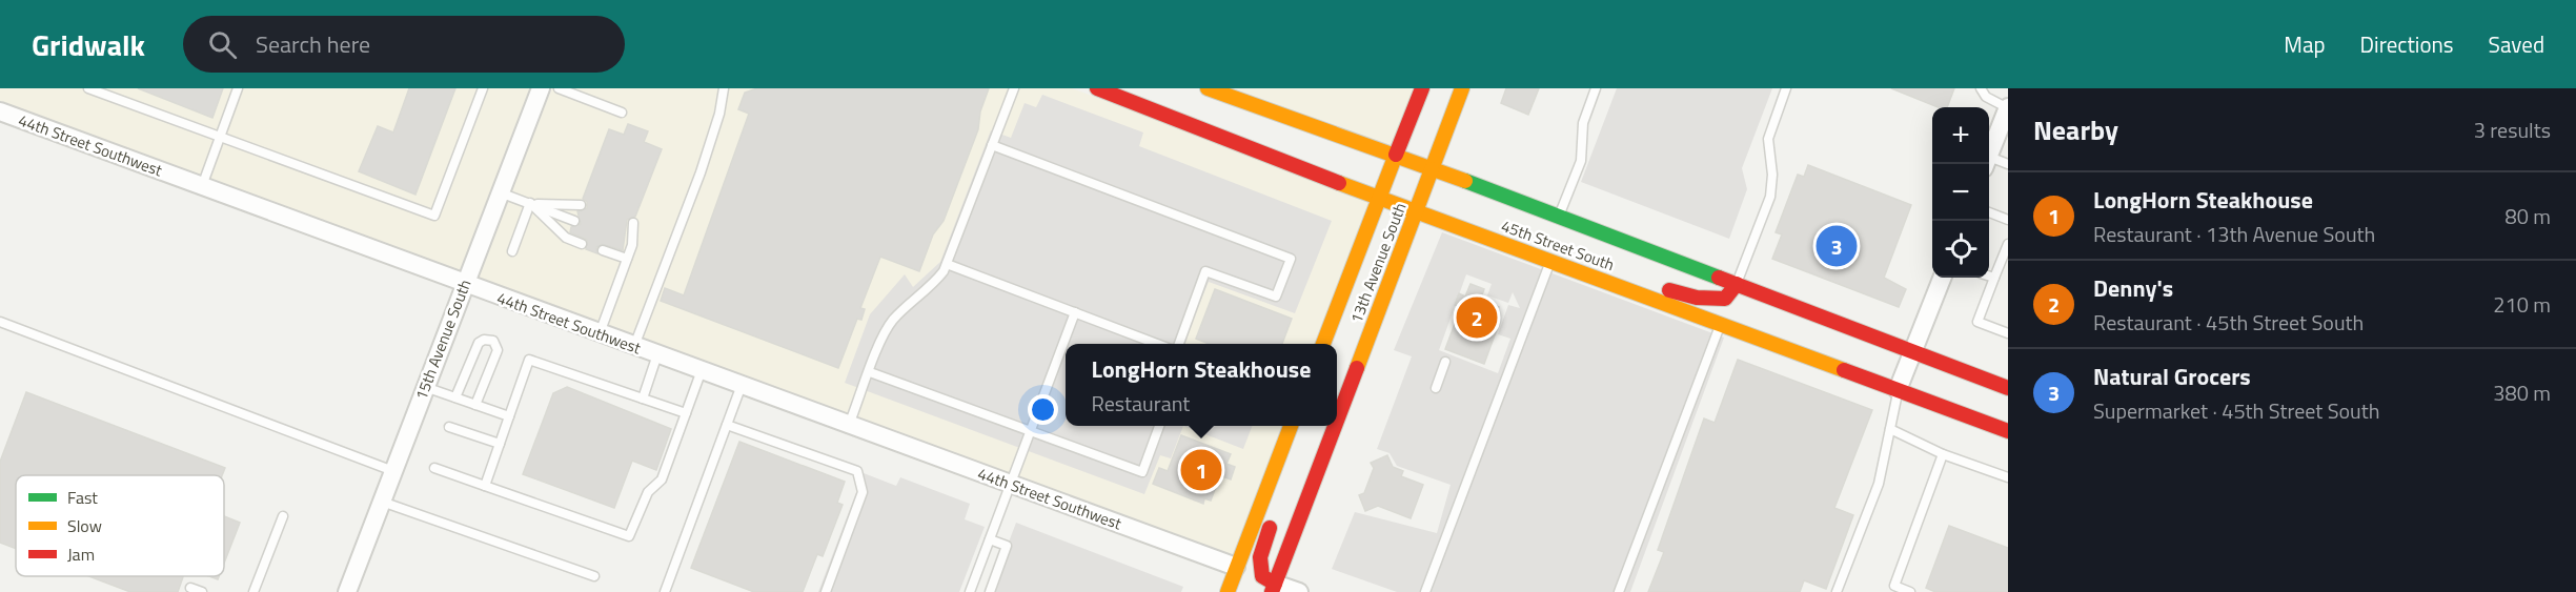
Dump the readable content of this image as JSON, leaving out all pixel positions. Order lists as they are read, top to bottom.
{
  "streets": {
    "main road": ["45th Street South", "13th Avenue South"],
    "street": ["44th Street Southwest", "15th Avenue South"]
  },
  "crossings": [
    ["44th Street Southwest", "15th Avenue South"],
    ["45th Street South", "13th Avenue South"]
  ],
  "legend": ["Fast", "Slow", "Jam"],
  "page": {
    "header": "Gridwalk",
    "search": "Search here",
    "nav": ["Map", "Directions", "Saved"],
    "heading": ["Nearby", "3 results"],
    "map_buttons": ["+", "−"],
    "list": [
      {
        "mark": "1",
        "name": "LongHorn Steakhouse",
        "note": "Restaurant · 13th Avenue South",
        "value": "80 m"
      },
      {
        "mark": "2",
        "name": "Denny's",
        "note": "Restaurant · 45th Street South",
        "value": "210 m"
      },
      {
        "mark": "3",
        "name": "Natural Grocers",
        "note": "Supermarket · 45th Street South",
        "value": "380 m"
      }
    ],
    "pins": ["3", "2", "1"],
    "popup": ["LongHorn Steakhouse", "Restaurant"]
  }
}
